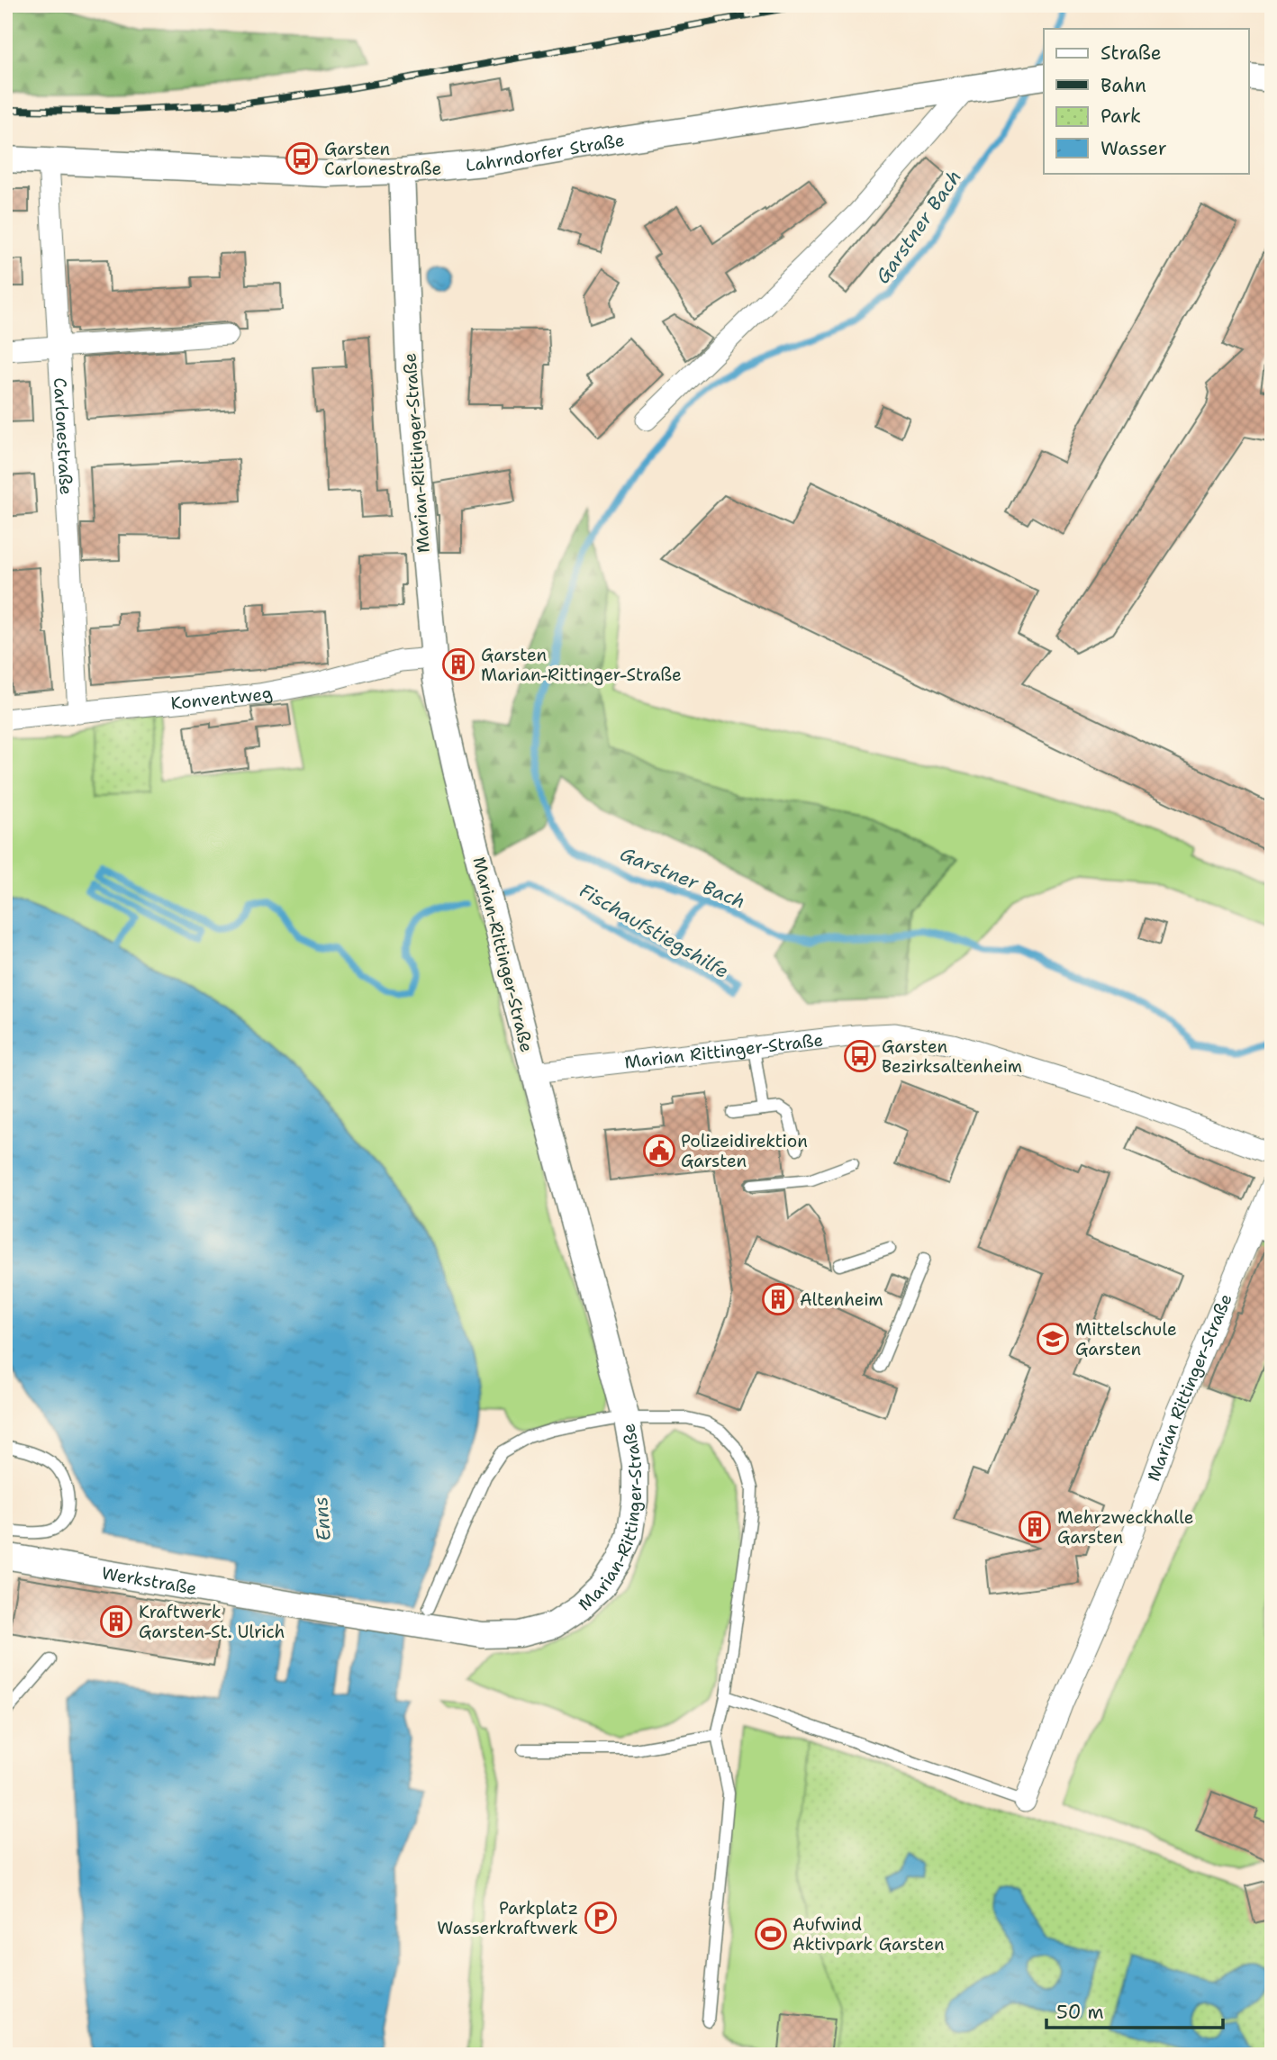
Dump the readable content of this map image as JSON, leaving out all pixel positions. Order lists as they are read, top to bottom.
{
  "streets": {
    "street": [
      "Lahrndorfer Straße",
      "Carlonestraße",
      "Marian-Rittinger-Straße",
      "Konventweg",
      "Marian Rittinger-Straße",
      "Werkstraße"
    ]
  },
  "crossings": [
    ["Lahrndorfer Straße", "Carlonestraße"],
    ["Lahrndorfer Straße", "Marian-Rittinger-Straße"],
    ["Carlonestraße", "Konventweg"],
    ["Marian-Rittinger-Straße", "Konventweg"],
    ["Marian-Rittinger-Straße", "Marian Rittinger-Straße"],
    ["Marian-Rittinger-Straße", "Werkstraße"]
  ],
  "water": ["Garstner Bach", "Fischaufstiegshilfe", "Enns"],
  "places": {
    "bus stop": ["Garsten Carlonestraße", "Garsten Bezirksaltenheim"],
    "building": [
      "Garsten Marian-Rittinger-Straße",
      "Altenheim",
      "Mehrzweckhalle Garsten",
      "Kraftwerk Garsten-St. Ulrich"
    ],
    "public building": ["Polizeidirektion Garsten"],
    "school or university": ["Mittelschule Garsten"],
    "parking": ["Parkplatz Wasserkraftwerk"],
    "sports": ["Aufwind Aktivpark Garsten"]
  },
  "legend": [
    "Straße",
    "Bahn",
    "Park",
    "Wasser"
  ],
  "scale_bar": "50 m"
}
